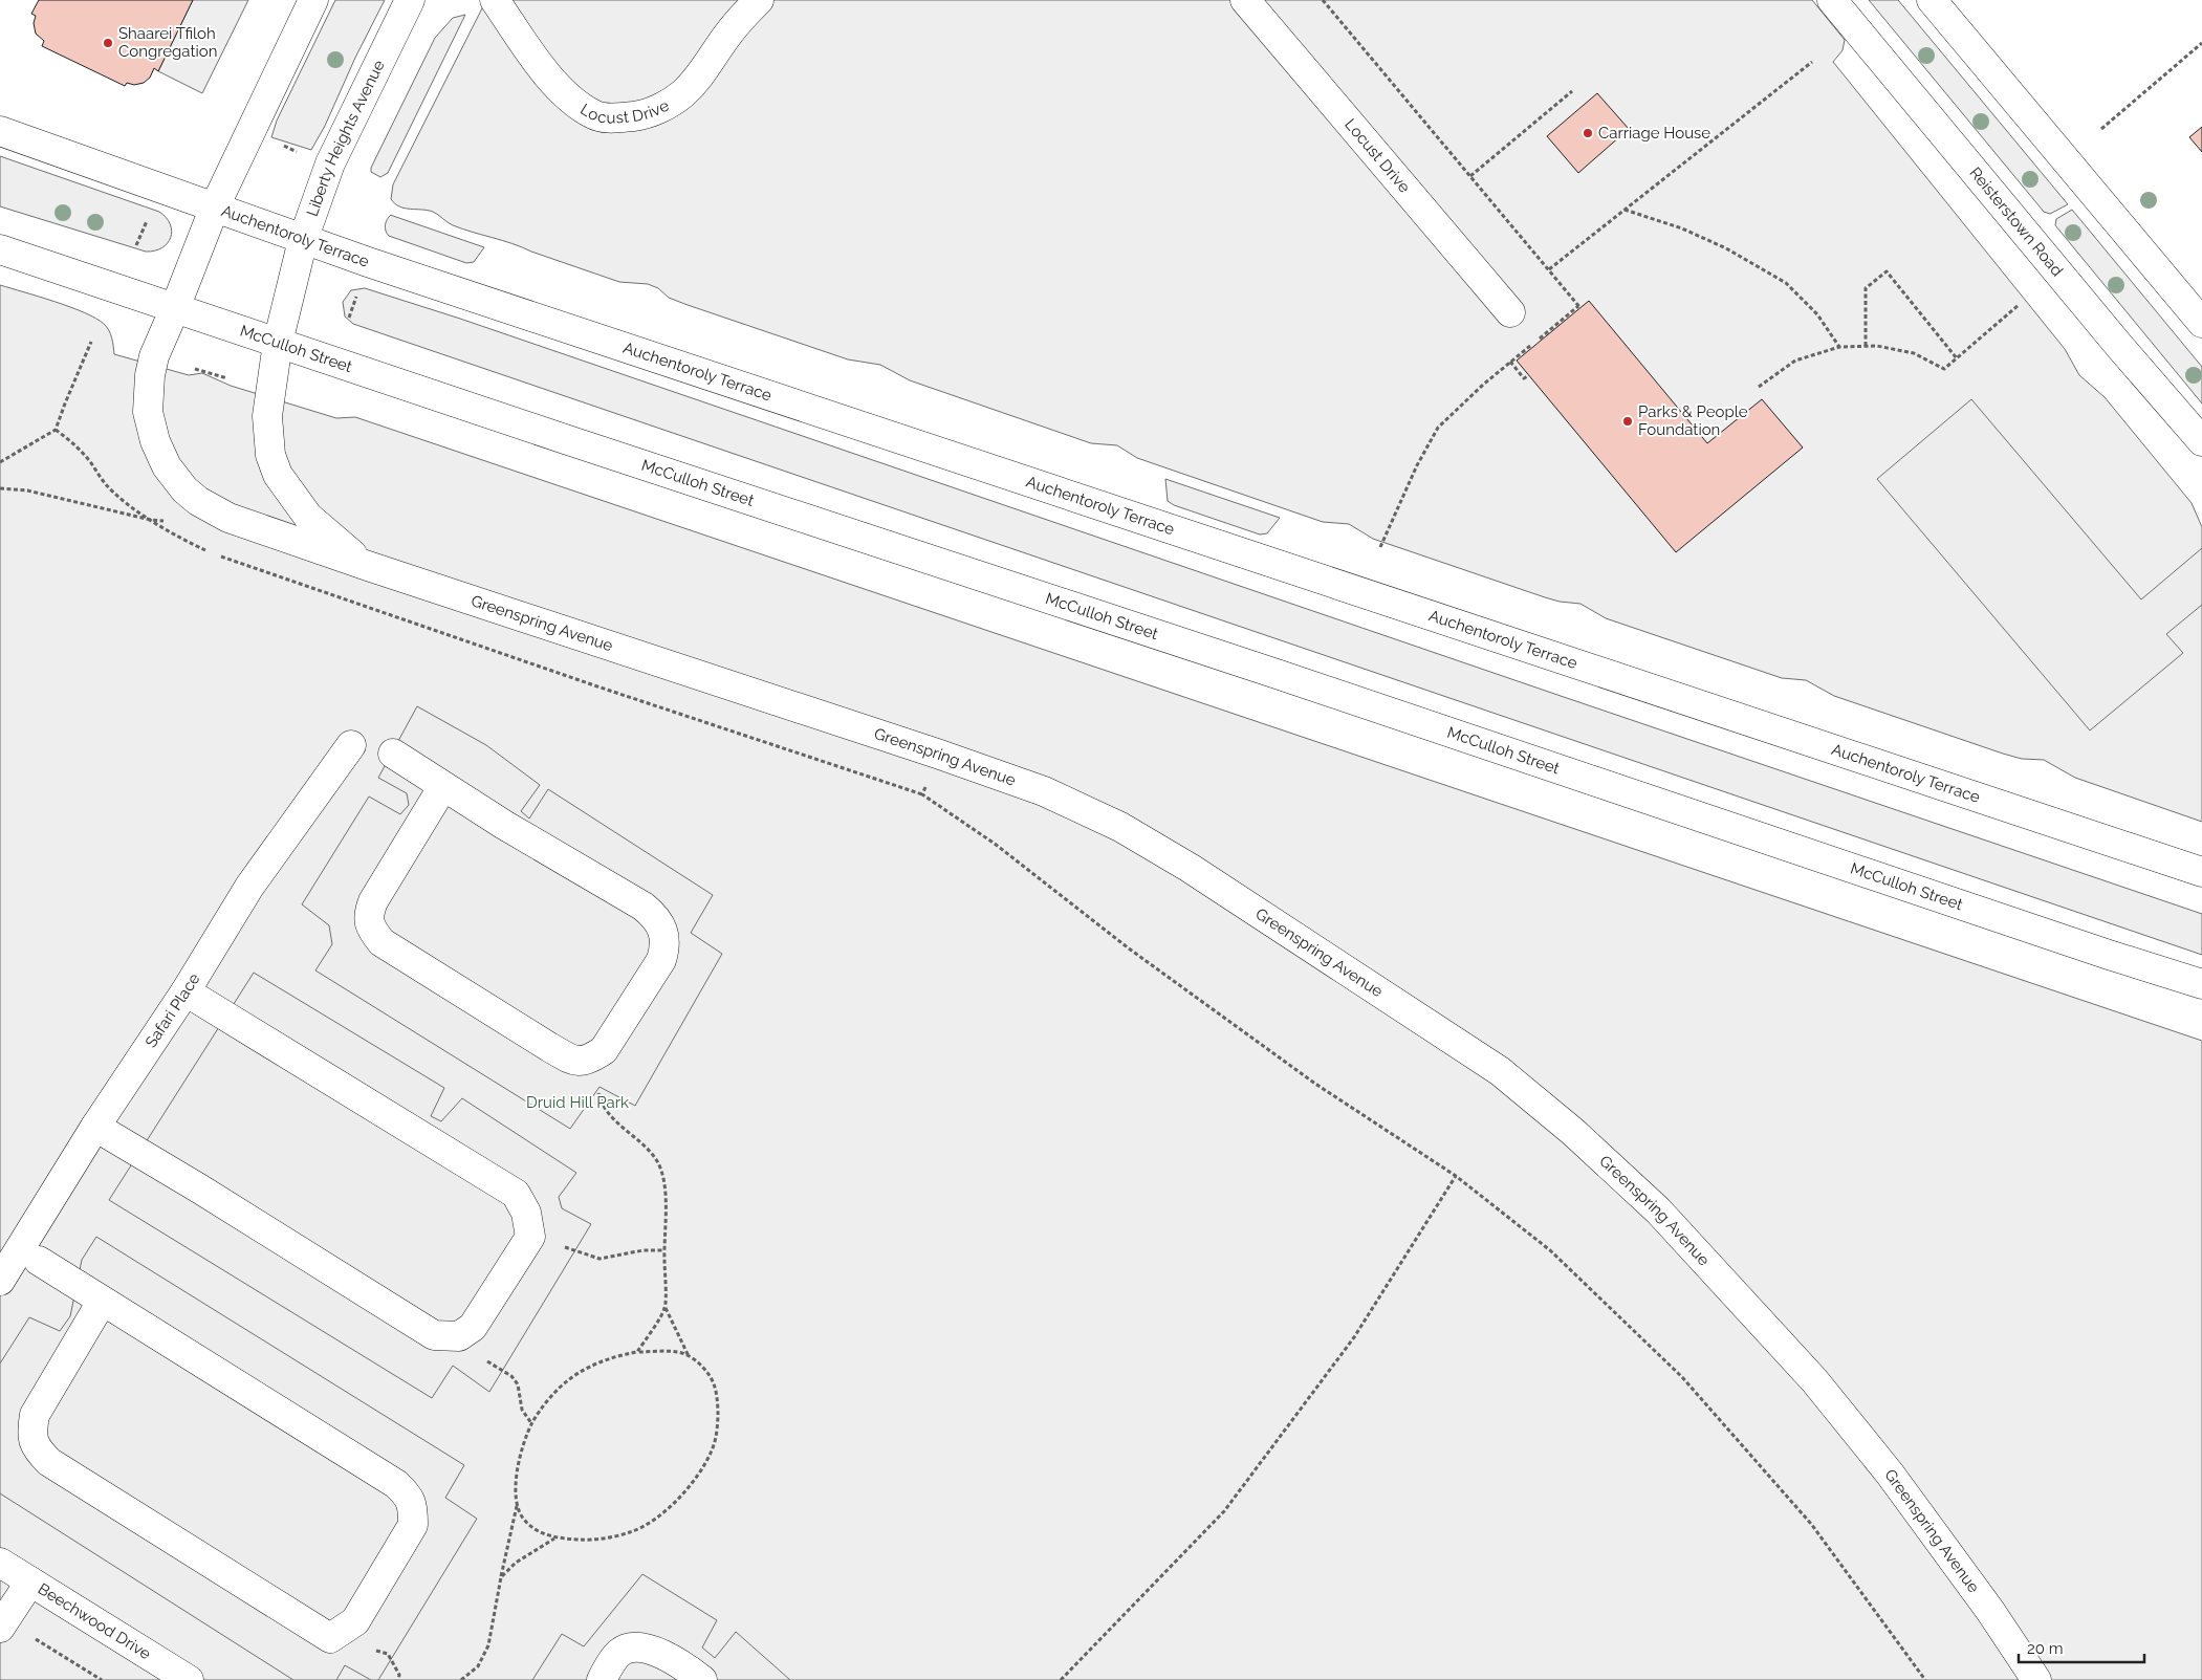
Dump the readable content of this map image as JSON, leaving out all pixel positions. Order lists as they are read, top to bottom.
{
  "streets": {
    "main road": [
      "Locust Drive",
      "Liberty Heights Avenue",
      "Reisterstown Road",
      "Auchentoroly Terrace",
      "McCulloh Street",
      "Greenspring Avenue",
      "Safari Place",
      "Beechwood Drive"
    ]
  },
  "crossings": [
    ["Liberty Heights Avenue", "Auchentoroly Terrace"],
    ["Liberty Heights Avenue", "McCulloh Street"],
    ["Liberty Heights Avenue", "Greenspring Avenue"],
    ["McCulloh Street", "Greenspring Avenue"]
  ],
  "parks": ["Druid Hill Park"],
  "places": ["Shaarei Tfiloh Congregation", "Carriage House", "Parks & People Foundation"],
  "scale_bar": "20 m"
}
